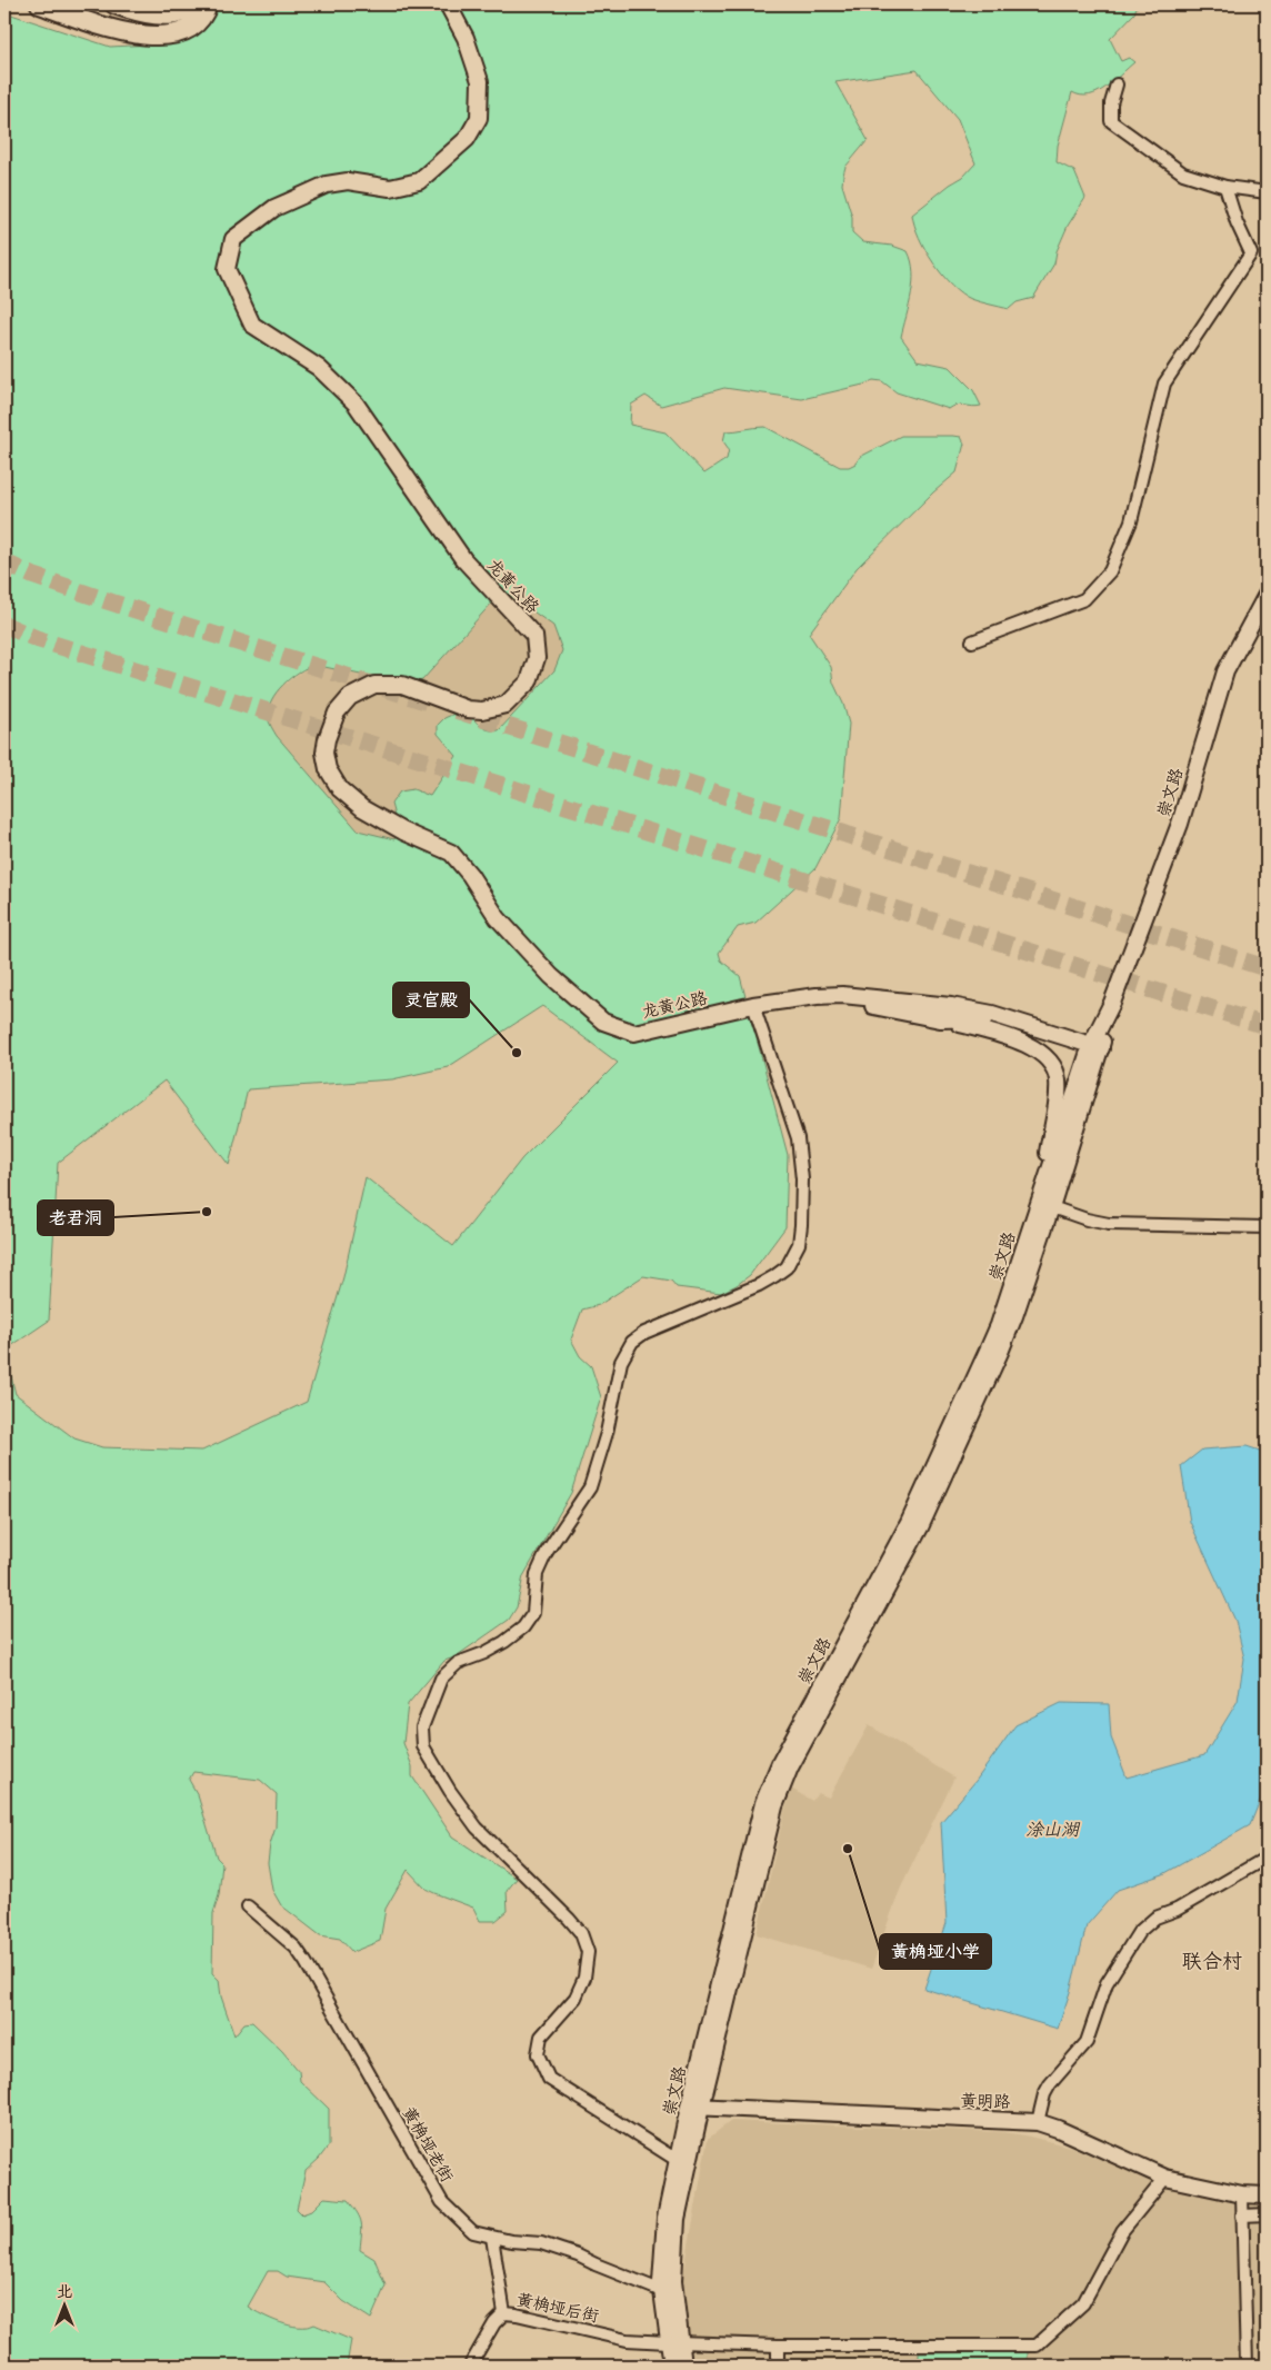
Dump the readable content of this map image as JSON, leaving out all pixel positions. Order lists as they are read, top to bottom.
{
  "streets": {
    "main road": ["龙黄公路", "崇文路", "黄明路"],
    "street": ["黄桷垭老街", "黄桷垭后街"]
  },
  "crossings": [
    ["龙黄公路", "崇文路"],
    ["崇文路", "黄明路"],
    ["崇文路", "黄桷垭老街"],
    ["崇文路", "黄桷垭后街"],
    ["黄明路", "黄桷垭后街"]
  ],
  "districts": ["联合村"],
  "water": ["涂山湖"],
  "places": ["灵官殿", "老君洞", "黄桷垭小学"],
  "north": "top"
}
